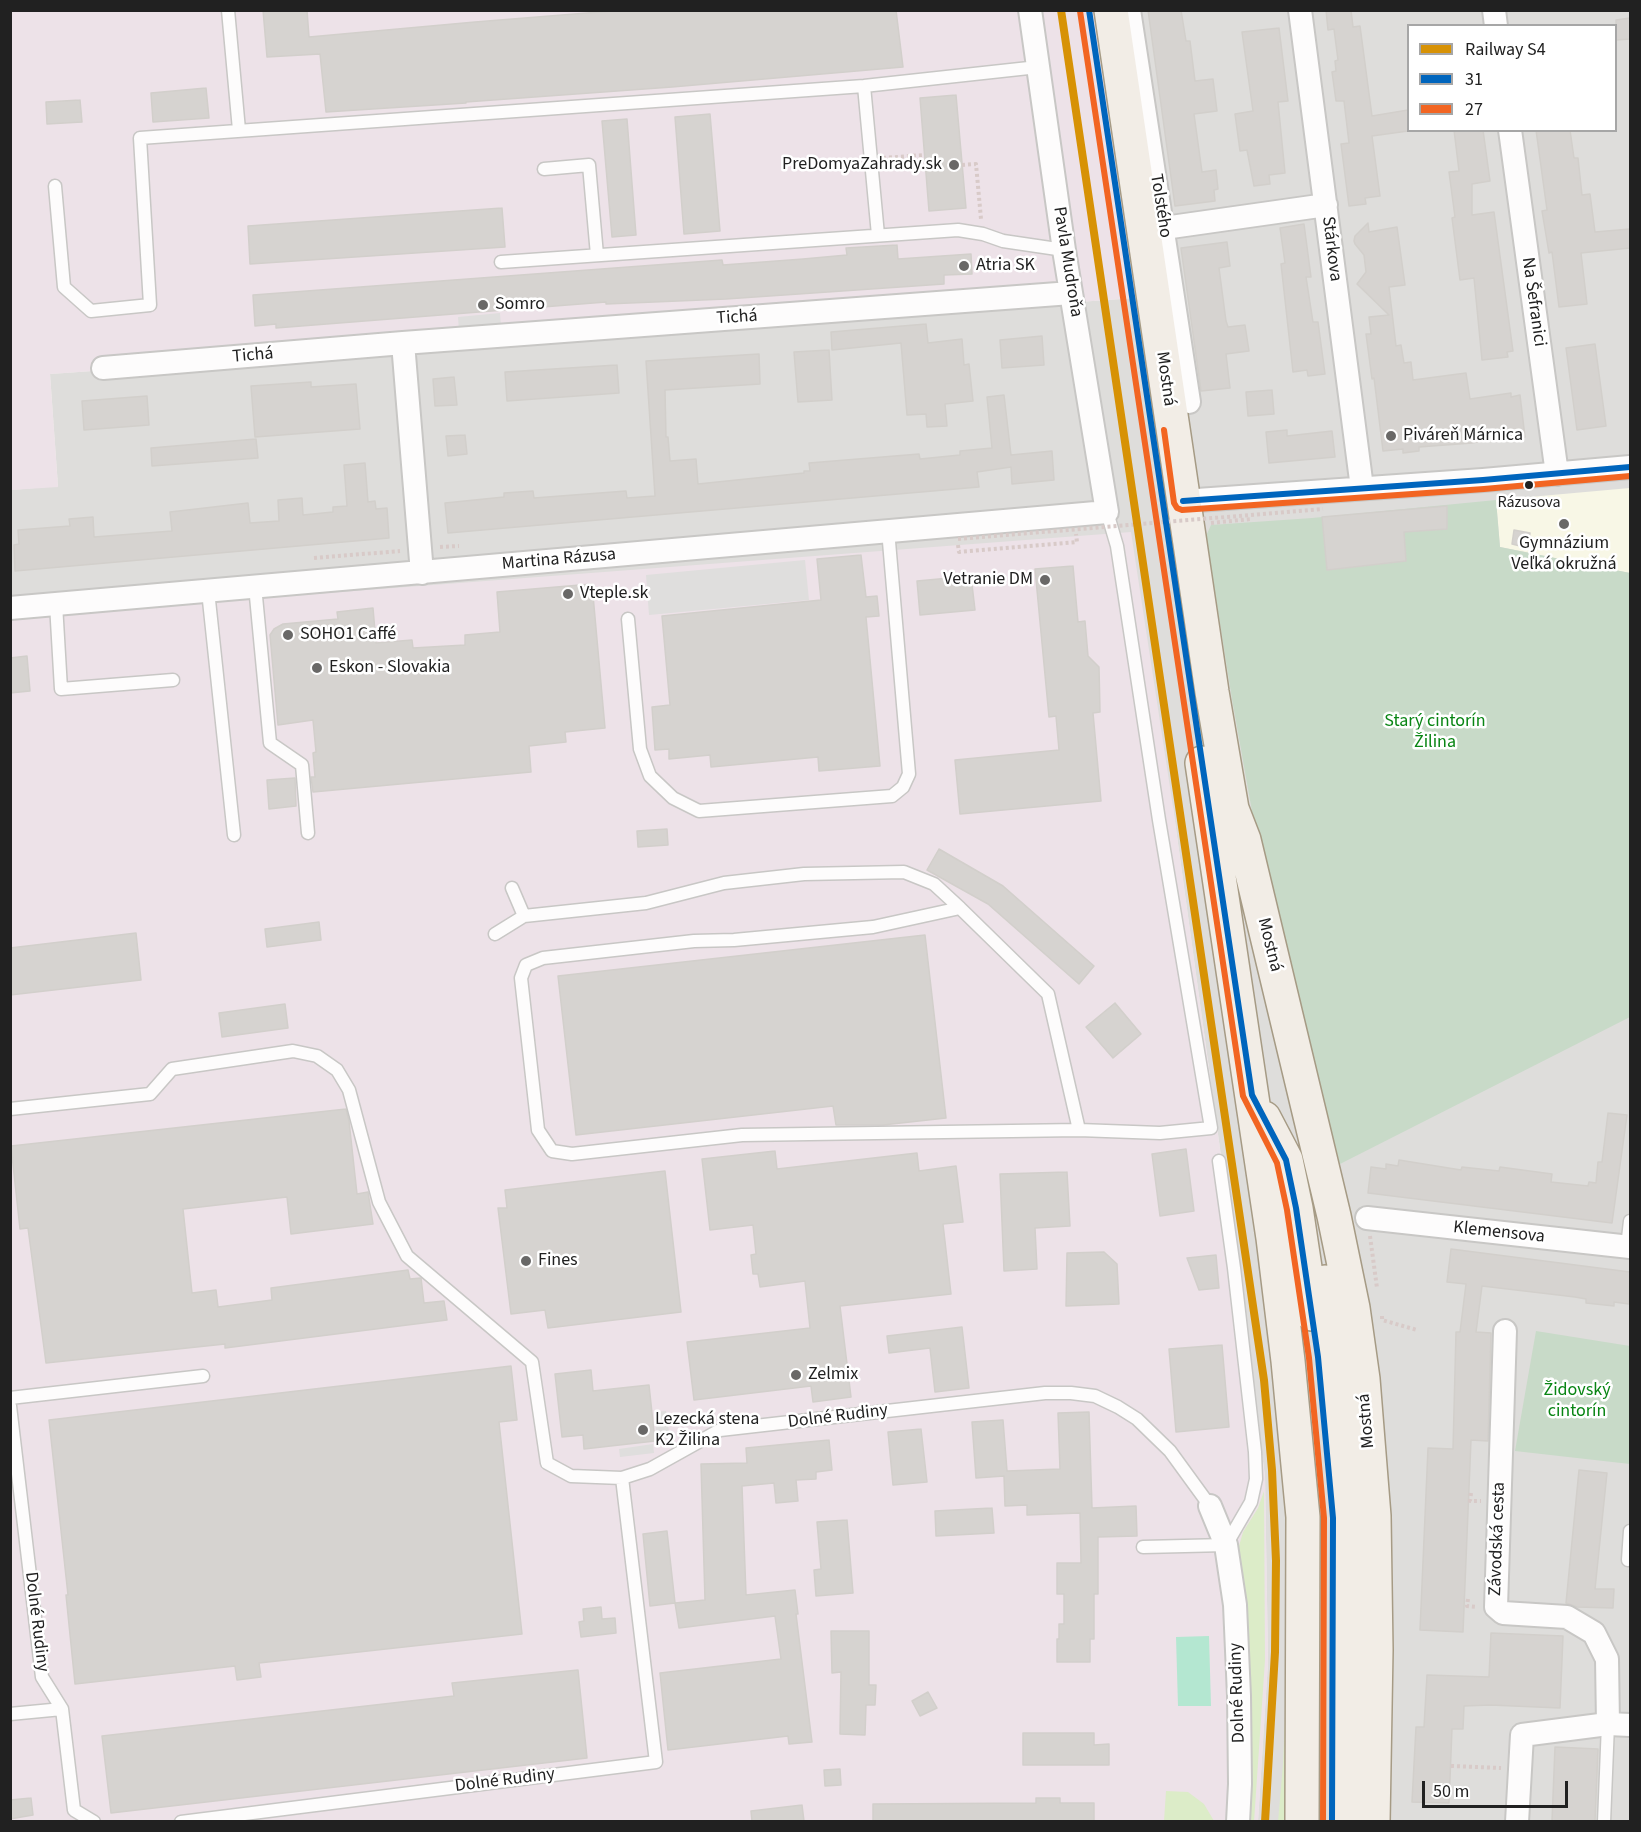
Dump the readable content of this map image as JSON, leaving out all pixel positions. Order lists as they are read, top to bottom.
{
  "streets": {
    "main road": ["Mostná"],
    "street": [
      "Tolstého",
      "Stárkova",
      "Pavla Mudroňa",
      "Na Šefranici",
      "Tichá",
      "Martina Rázusa",
      "Klemensova",
      "Dolné Rudiny",
      "Závodská cesta"
    ]
  },
  "crossings": [
    ["Pavla Mudroňa", "Tichá"],
    ["Pavla Mudroňa", "Martina Rázusa"]
  ],
  "parks": ["Starý cintorín Žilina", "Židovský cintorín"],
  "places": [
    "PreDomyaZahrady.sk",
    "Atria SK",
    "Somro",
    "Piváreň Márnica",
    "Rázusova",
    "Gymnázium Veľká okružná",
    "Vetranie DM",
    "Vteple.sk",
    "SOHO1 Caffé",
    "Eskon - Slovakia",
    "Fines",
    "Zelmix",
    "Lezecká stena K2 Žilina"
  ],
  "lines": ["rail line S4", "transit line 31", "transit line 27"],
  "legend": ["Railway S4", "31", "27"],
  "scale_bar": "50 m"
}
